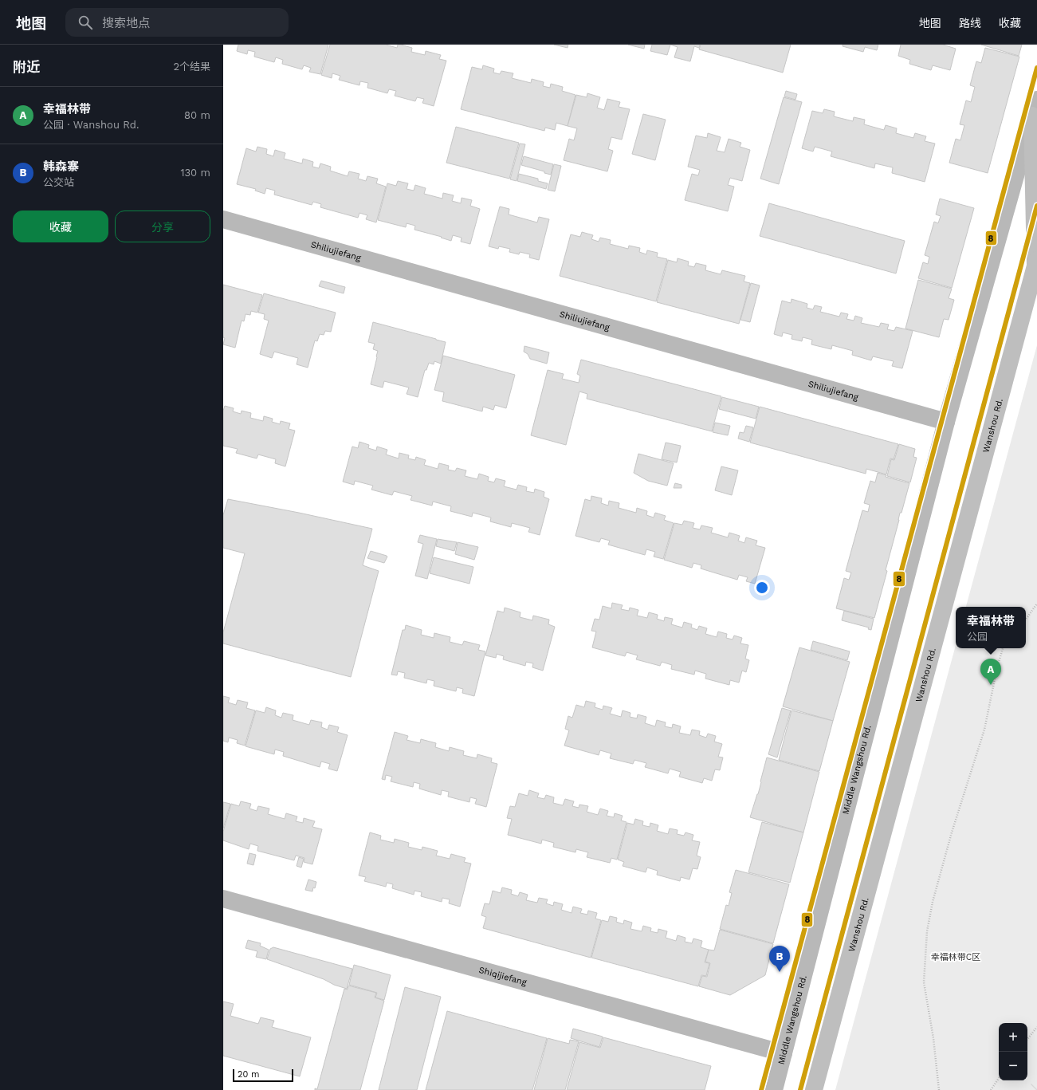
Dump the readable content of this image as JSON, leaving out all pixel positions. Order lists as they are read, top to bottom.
{
  "streets": {
    "main road": ["Wanshou Rd."],
    "street": ["Shiliujiefang", "Middle Wangshou Rd.", "Shiqijiefang"]
  },
  "crossings": [
    ["Shiliujiefang", "Middle Wangshou Rd."],
    ["Wanshou Rd.", "Middle Wangshou Rd."],
    ["Middle Wangshou Rd.", "Shiqijiefang"]
  ],
  "parks": ["幸福林带C区"],
  "lines": ["transit line 8"],
  "scale_bar": "20 m",
  "page": {
    "header": "地图",
    "search": "搜索地点",
    "nav": ["地图", "路线", "收藏"],
    "heading": ["附近", "2个结果"],
    "list": [
      {
        "mark": "A",
        "name": "幸福林带",
        "note": "公园 · Wanshou Rd.",
        "value": "80 m"
      },
      {
        "mark": "B",
        "name": "韩森寨",
        "note": "公交站",
        "value": "130 m"
      }
    ],
    "buttons": ["收藏", "分享"],
    "popup": ["幸福林带", "公园"],
    "pins": ["A", "B"],
    "map_buttons": ["+", "−"],
    "scale": "20 m"
  }
}
